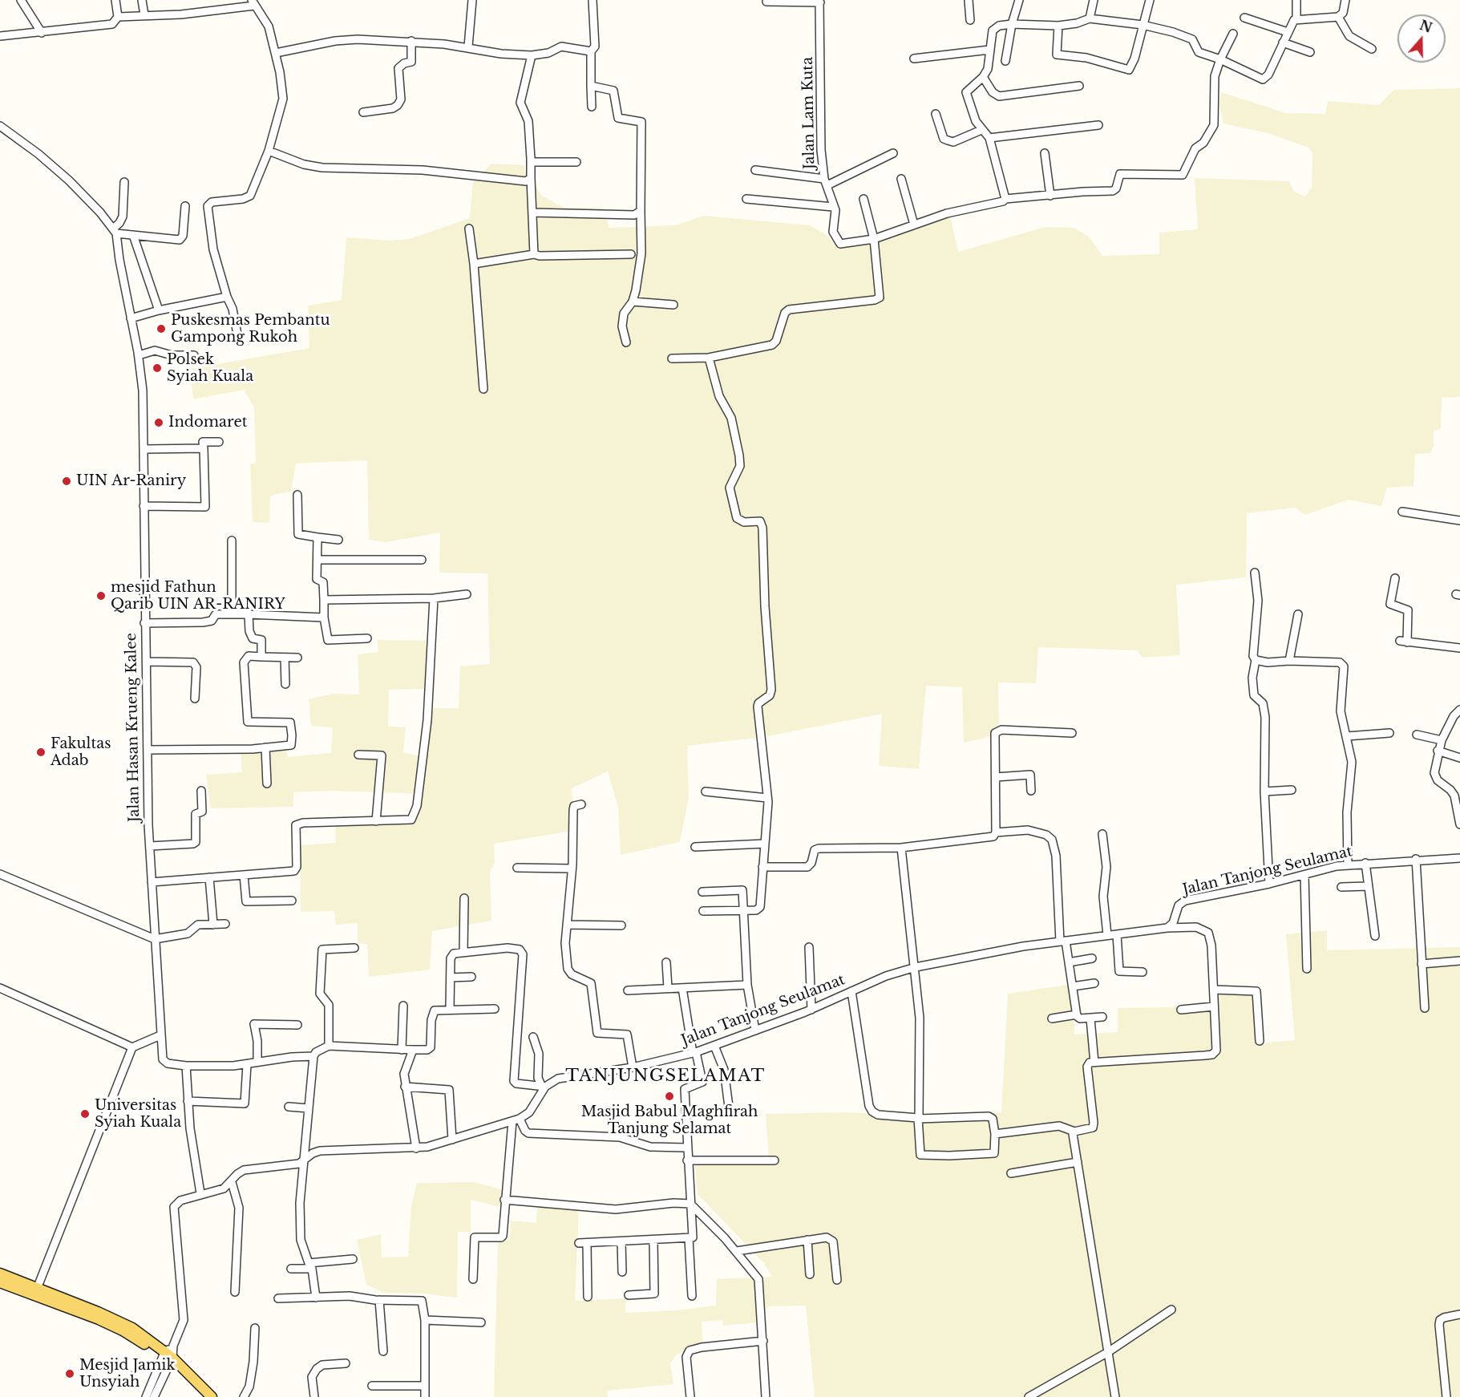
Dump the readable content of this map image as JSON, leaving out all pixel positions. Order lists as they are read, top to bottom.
{
  "streets": {
    "street": ["Jalan Lam Kuta", "Jalan Hasan Krueng Kalee", "Jalan Tanjong Seulamat"]
  },
  "districts": ["TANJUNGSELAMAT"],
  "places": [
    "Puskesmas Pembantu Gampong Rukoh",
    "Polsek Syiah Kuala",
    "Indomaret",
    "UIN Ar-Raniry",
    "mesjid Fathun Qarib UIN AR-RANIRY",
    "Fakultas Adab",
    "Masjid Babul Maghfirah Tanjung Selamat",
    "Universitas Syiah Kuala",
    "Mesjid Jamik Unsyiah"
  ],
  "north": "top"
}
